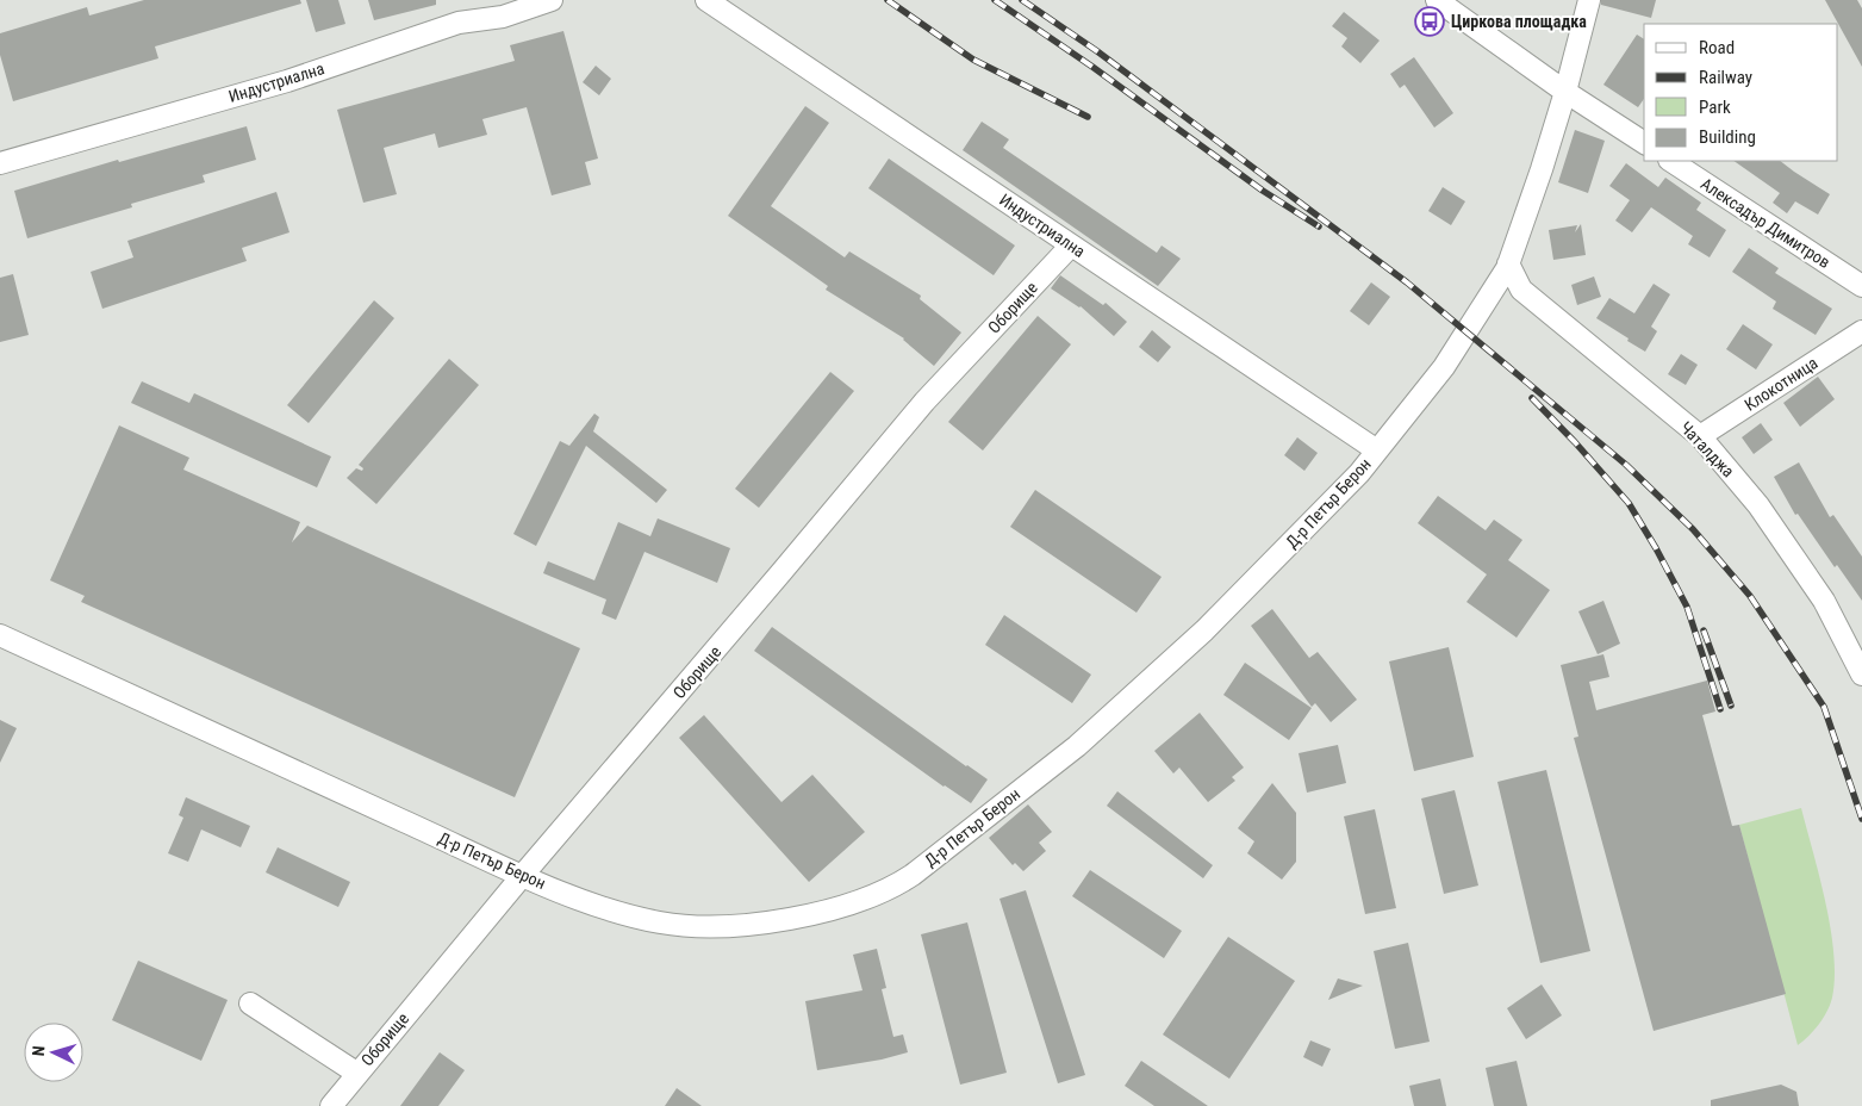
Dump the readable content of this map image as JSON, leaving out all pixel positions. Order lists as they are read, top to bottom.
{
  "streets": {
    "street": [
      "Индустриална",
      "Алексадър Димитров",
      "Оборище",
      "Клокотница",
      "Чаталджа",
      "Д-р Петър Берон"
    ]
  },
  "crossings": [
    ["Индустриална", "Оборище"],
    ["Индустриална", "Д-р Петър Берон"],
    ["Оборище", "Д-р Петър Берон"],
    ["Клокотница", "Чаталджа"],
    ["Чаталджа", "Д-р Петър Берон"]
  ],
  "places": {
    "bus stop": ["Циркова площадка"]
  },
  "legend": [
    "Road",
    "Railway",
    "Park",
    "Building"
  ],
  "north": "left"
}
